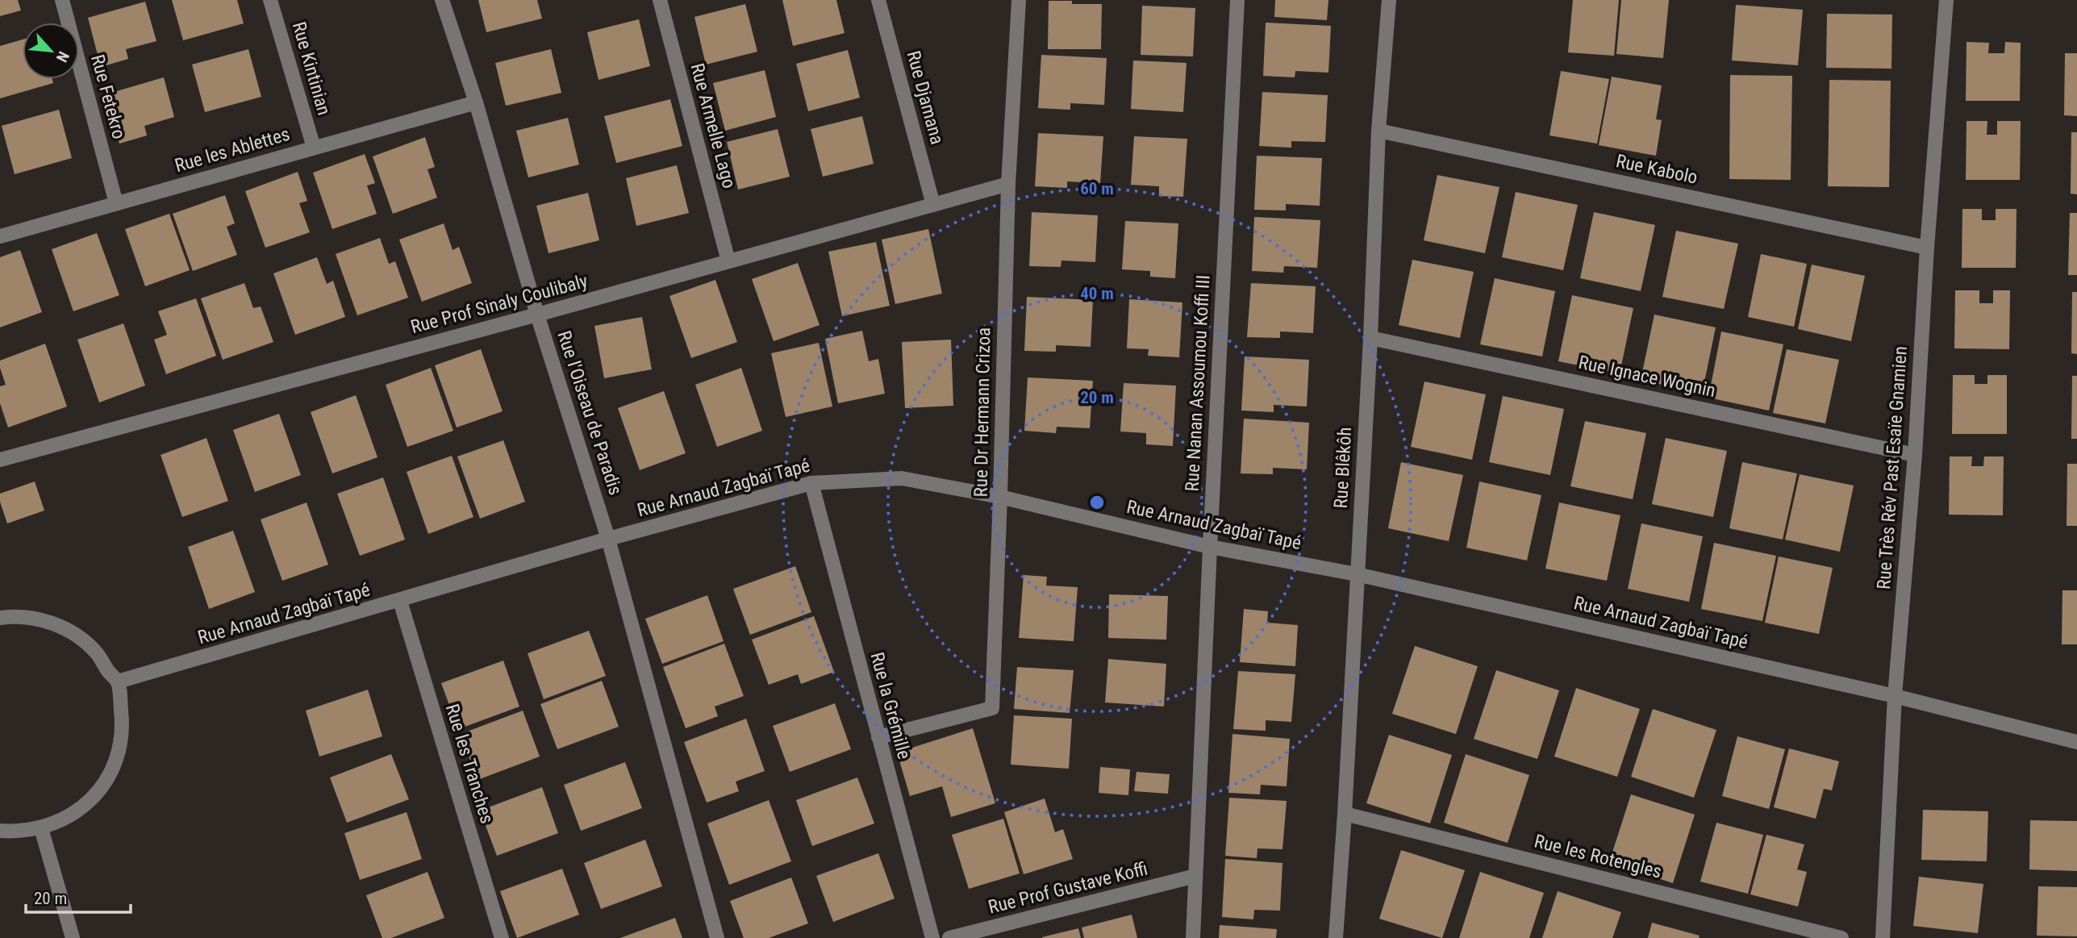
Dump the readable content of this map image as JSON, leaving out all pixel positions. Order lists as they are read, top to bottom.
{
  "streets": {
    "street": [
      "Rue Kintinian",
      "Rue Fetekro",
      "Rue Djamana",
      "Rue Armelle Lago",
      "Rue les Ablettes",
      "Rue Kabolo",
      "Rue Prof Sinaly Coulibaly",
      "Rue Ignace Wognin",
      "Rue Nanan Assoumou Koffi III",
      "Rue Dr Hermann Crizoa",
      "Rue l'Oiseau de Paradis",
      "Rue Blêkôh",
      "Rue Très Rév Past Esaïe Gnamien",
      "Rue Arnaud Zagbaï Tapé",
      "Rue la Grémille",
      "Rue les Tranches",
      "Rue les Rotengles",
      "Rue Prof Gustave Koffi"
    ]
  },
  "crossings": [
    ["Rue Kintinian", "Rue les Ablettes"],
    ["Rue Fetekro", "Rue les Ablettes"],
    ["Rue Djamana", "Rue Prof Sinaly Coulibaly"],
    ["Rue Armelle Lago", "Rue Prof Sinaly Coulibaly"],
    ["Rue les Ablettes", "Rue l'Oiseau de Paradis"],
    ["Rue Kabolo", "Rue Blêkôh"],
    ["Rue Kabolo", "Rue Très Rév Past Esaïe Gnamien"],
    ["Rue Prof Sinaly Coulibaly", "Rue Dr Hermann Crizoa"],
    ["Rue Prof Sinaly Coulibaly", "Rue l'Oiseau de Paradis"],
    ["Rue Ignace Wognin", "Rue Blêkôh"],
    ["Rue Ignace Wognin", "Rue Très Rév Past Esaïe Gnamien"],
    ["Rue Nanan Assoumou Koffi III", "Rue Arnaud Zagbaï Tapé"],
    ["Rue Nanan Assoumou Koffi III", "Rue Prof Gustave Koffi"],
    ["Rue Dr Hermann Crizoa", "Rue Arnaud Zagbaï Tapé"],
    ["Rue Dr Hermann Crizoa", "Rue la Grémille"],
    ["Rue l'Oiseau de Paradis", "Rue Arnaud Zagbaï Tapé"],
    ["Rue Blêkôh", "Rue Arnaud Zagbaï Tapé"],
    ["Rue Blêkôh", "Rue les Rotengles"],
    ["Rue Très Rév Past Esaïe Gnamien", "Rue Arnaud Zagbaï Tapé"],
    ["Rue Arnaud Zagbaï Tapé", "Rue la Grémille"],
    ["Rue Arnaud Zagbaï Tapé", "Rue les Tranches"]
  ],
  "scale_bar": "20 m",
  "north": "bottom right",
  "rings": ["60 m", "40 m", "20 m"]
}
